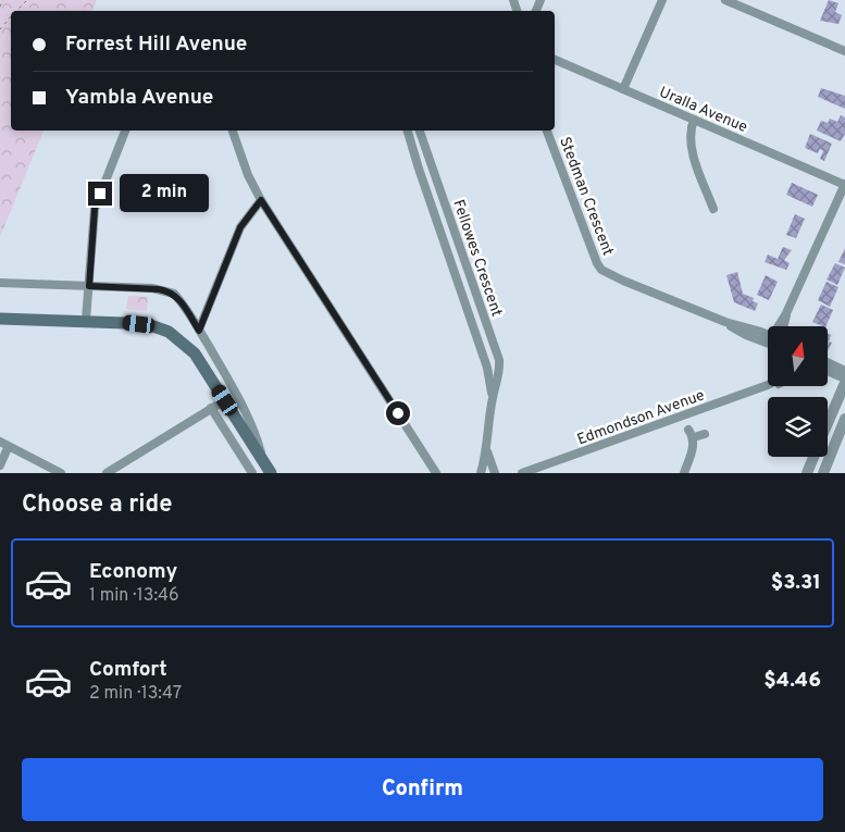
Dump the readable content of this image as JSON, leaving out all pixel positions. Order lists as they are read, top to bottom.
{
  "streets": {
    "street": [
      "Uralla Avenue",
      "Stedman Crescent",
      "Fellowes Crescent",
      "Edmondson Avenue"
    ]
  },
  "north": "top",
  "page": {
    "banner": ["Forrest Hill Avenue", "Yambla Avenue"],
    "bubble": "2 min",
    "heading": "Choose a ride",
    "list": [
      {
        "name": "Economy",
        "note": "1 min · 13:46",
        "value": "$3.31"
      },
      {
        "name": "Comfort",
        "note": "2 min · 13:47",
        "value": "$4.46"
      }
    ],
    "buttons": "Confirm"
  }
}
